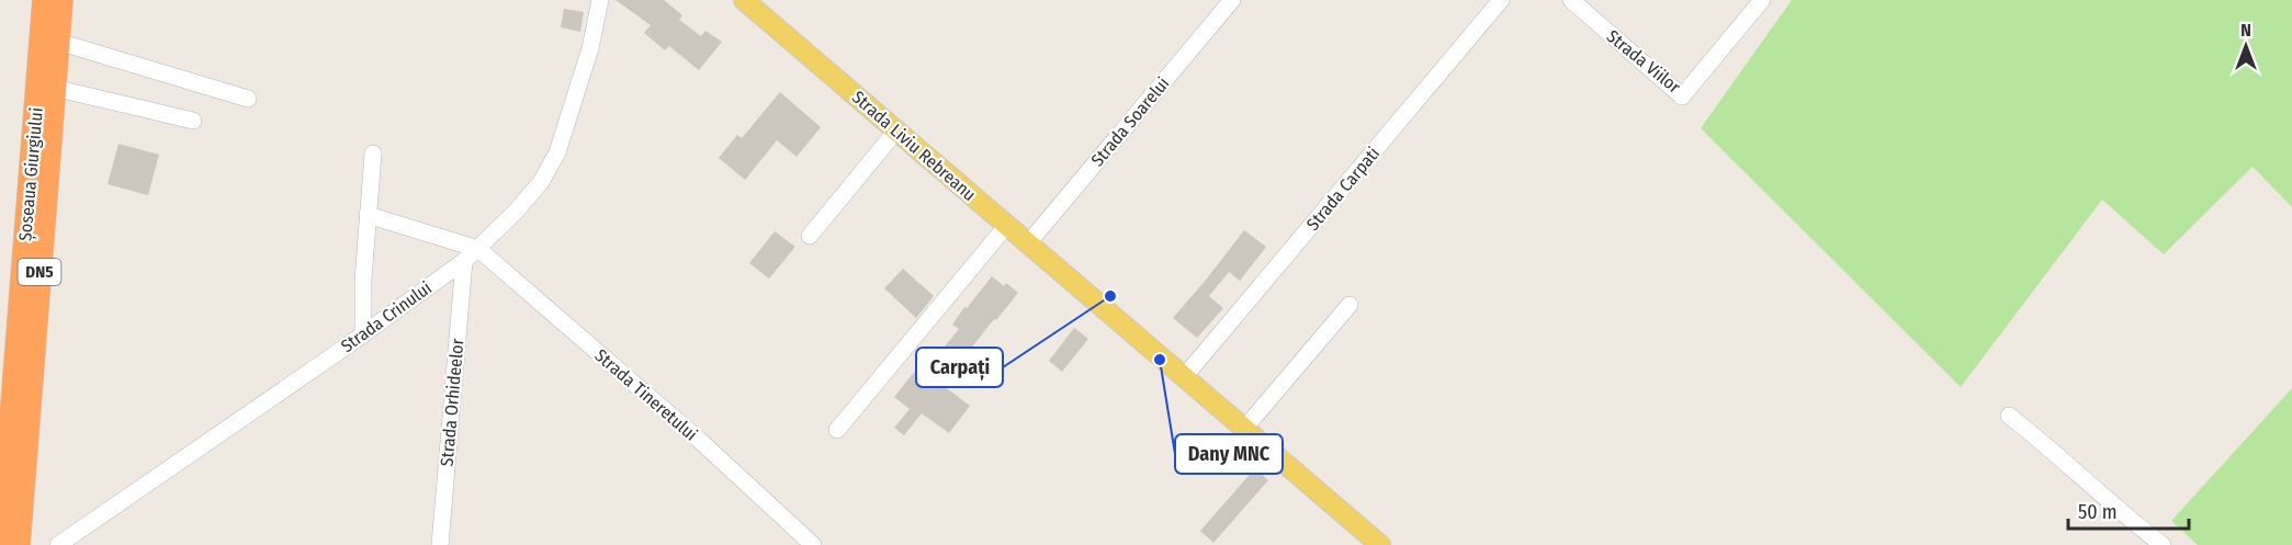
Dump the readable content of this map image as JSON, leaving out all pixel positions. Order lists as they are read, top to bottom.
{
  "streets": {
    "highway": ["Șoseaua Giurgiului", "DN5"],
    "main road": ["Strada Liviu Rebreanu"],
    "street": [
      "Strada Viilor",
      "Strada Soarelui",
      "Strada Carpati",
      "Strada Crinului",
      "Strada Tineretului",
      "Strada Orhideelor"
    ]
  },
  "crossings": [
    ["Strada Soarelui", "Strada Liviu Rebreanu"],
    ["Strada Liviu Rebreanu", "Strada Carpati"],
    ["Strada Crinului", "Strada Tineretului"],
    ["Strada Crinului", "Strada Orhideelor"]
  ],
  "places": ["Carpați", "Dany MNC"],
  "scale_bar": "50 m",
  "north": "top"
}
